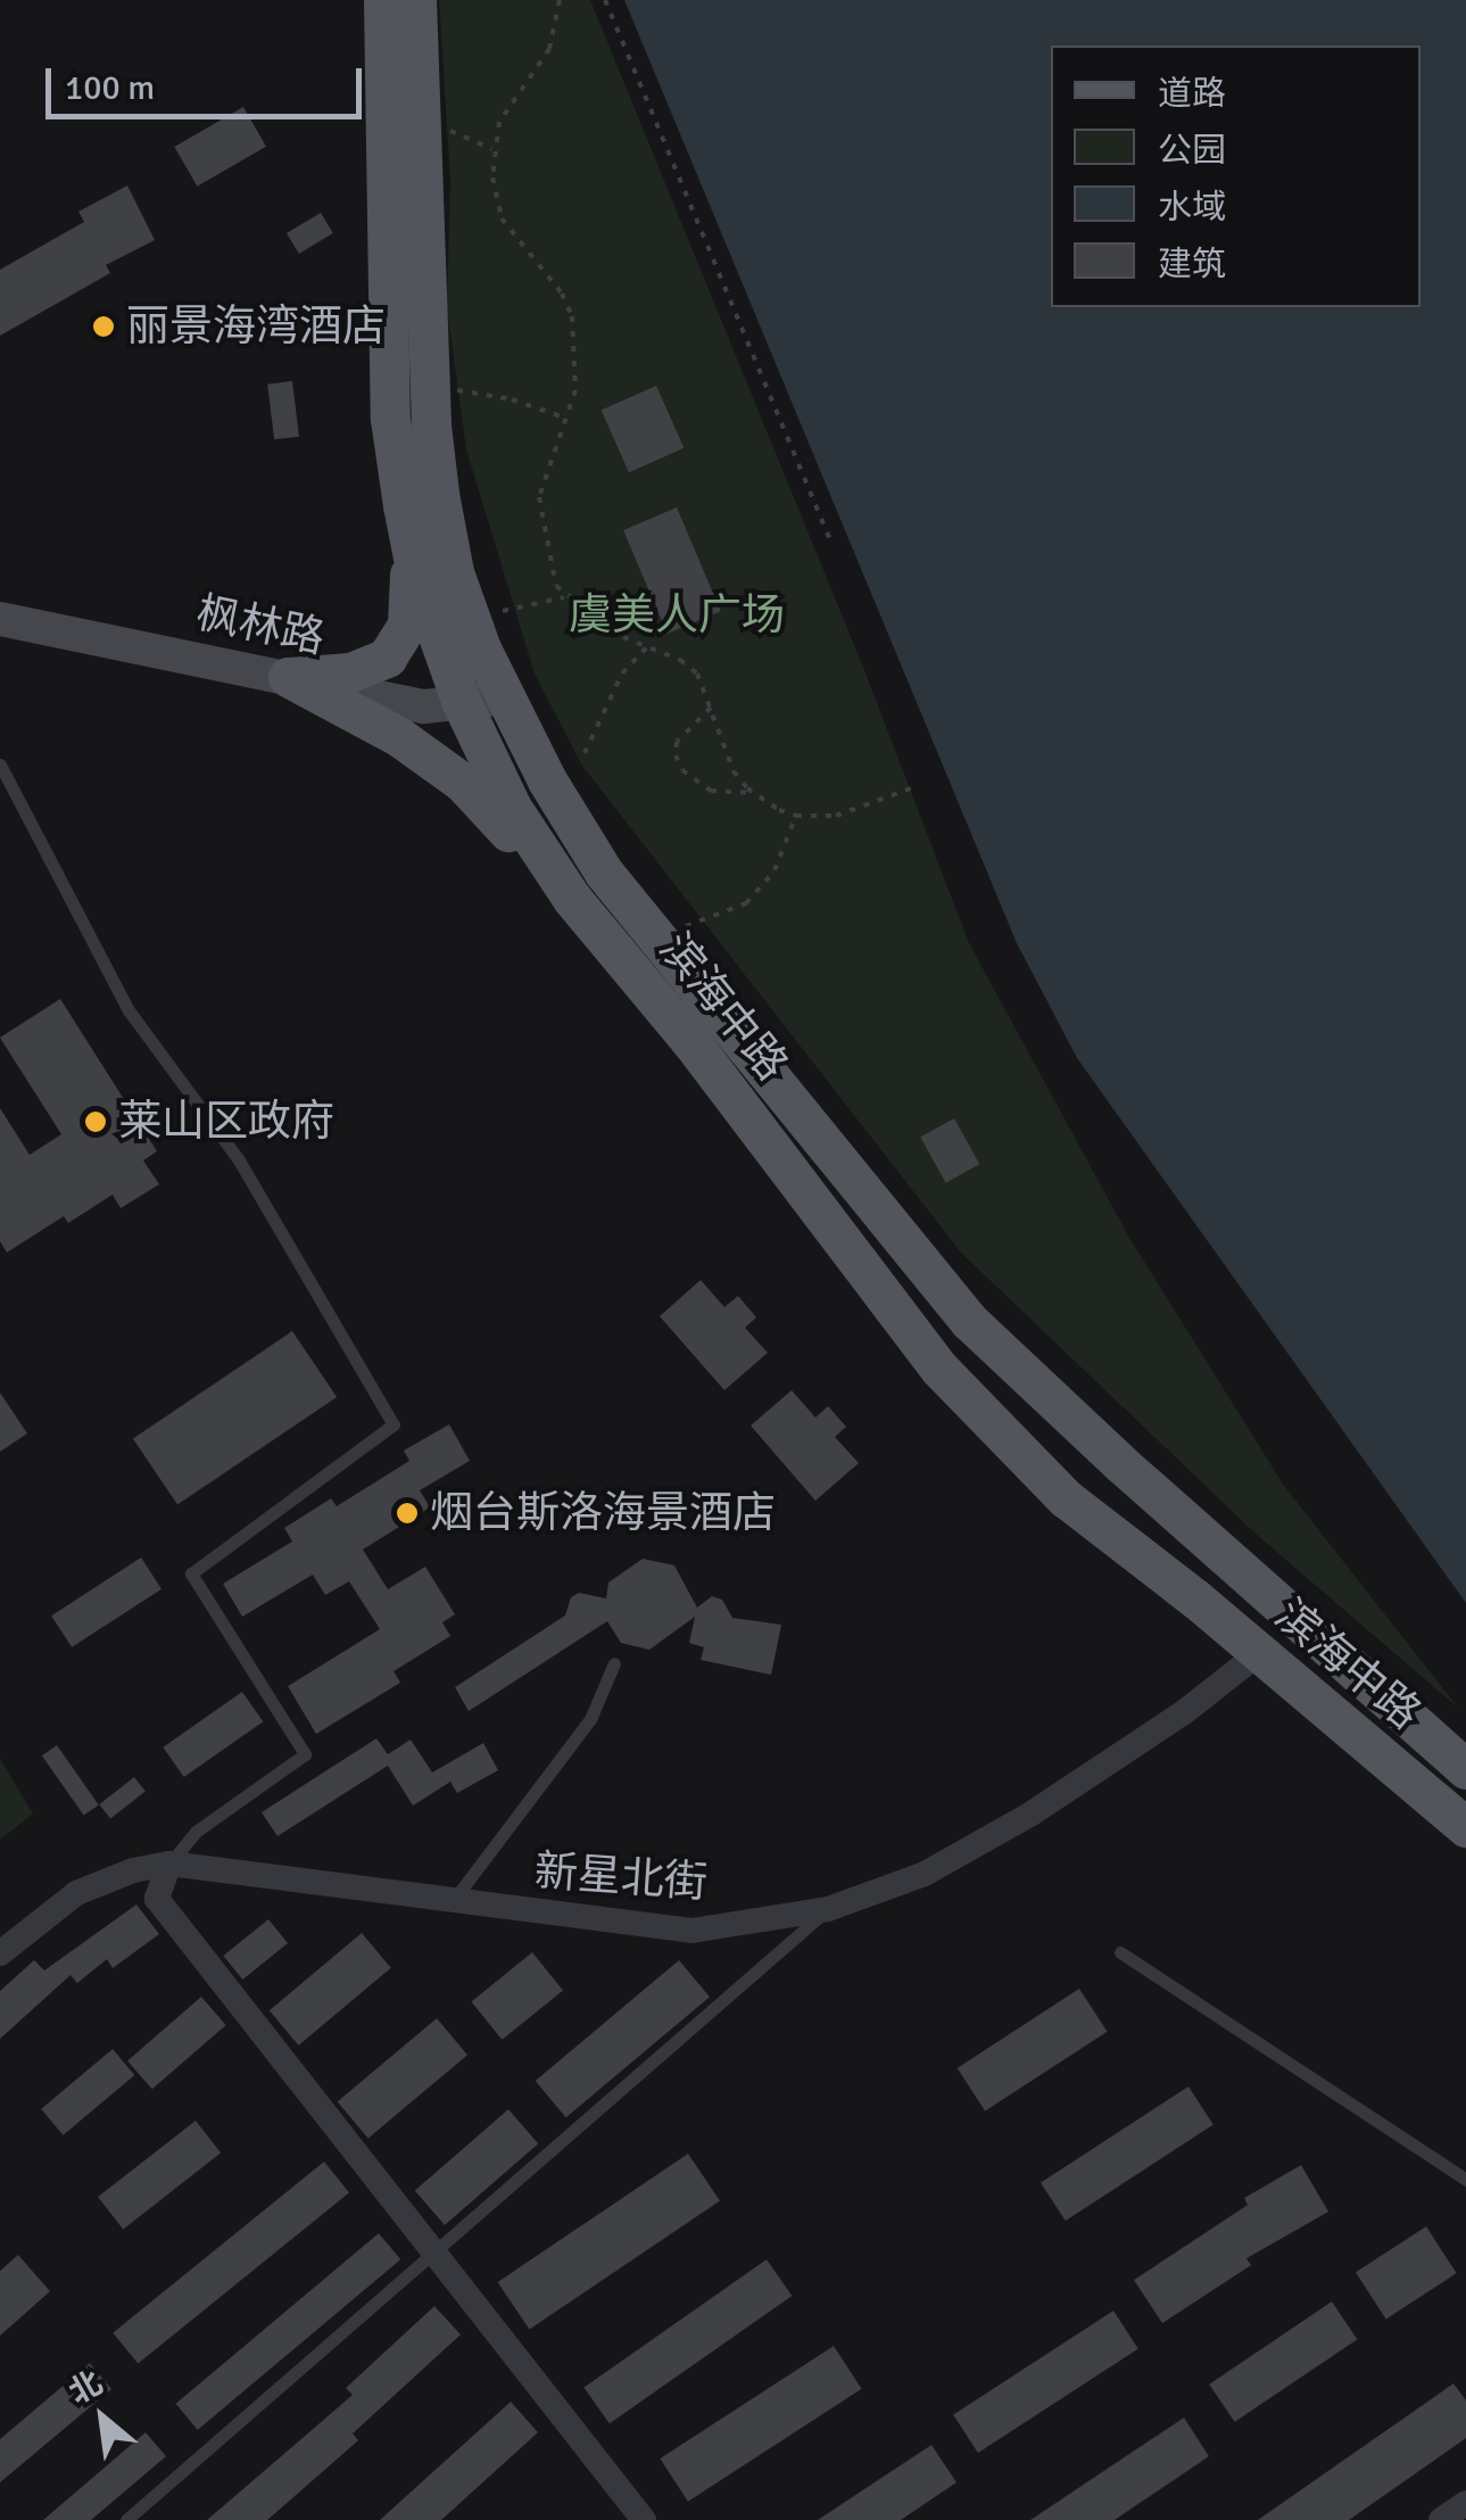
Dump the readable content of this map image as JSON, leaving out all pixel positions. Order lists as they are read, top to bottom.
{
  "streets": {
    "main road": ["滨海中路"],
    "street": ["枫林路", "新星北街"]
  },
  "crossings": [
    ["枫林路", "滨海中路"],
    ["滨海中路", "新星北街"]
  ],
  "parks": ["虞美人广场"],
  "places": ["丽景海湾酒店", "莱山区政府", "烟台斯洛海景酒店"],
  "legend": [
    "道路",
    "公园",
    "水域",
    "建筑"
  ],
  "scale_bar": "100 m",
  "north": "top left"
}
